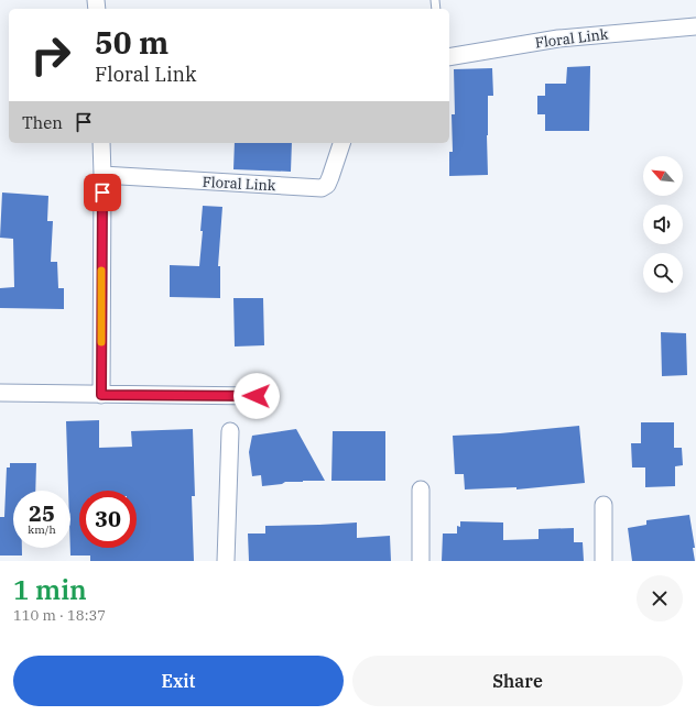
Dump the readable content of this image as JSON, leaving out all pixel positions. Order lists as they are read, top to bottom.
{
  "streets": {
    "street": ["Floral Link"]
  },
  "north": "top left",
  "page": {
    "turn": ["50 m", "Floral Link"],
    "then": "Then",
    "speed": "25 km/h",
    "limit": "30",
    "heading": ["1 min", "110 m · 18:37"],
    "buttons": ["Exit", "Share"]
  }
}
